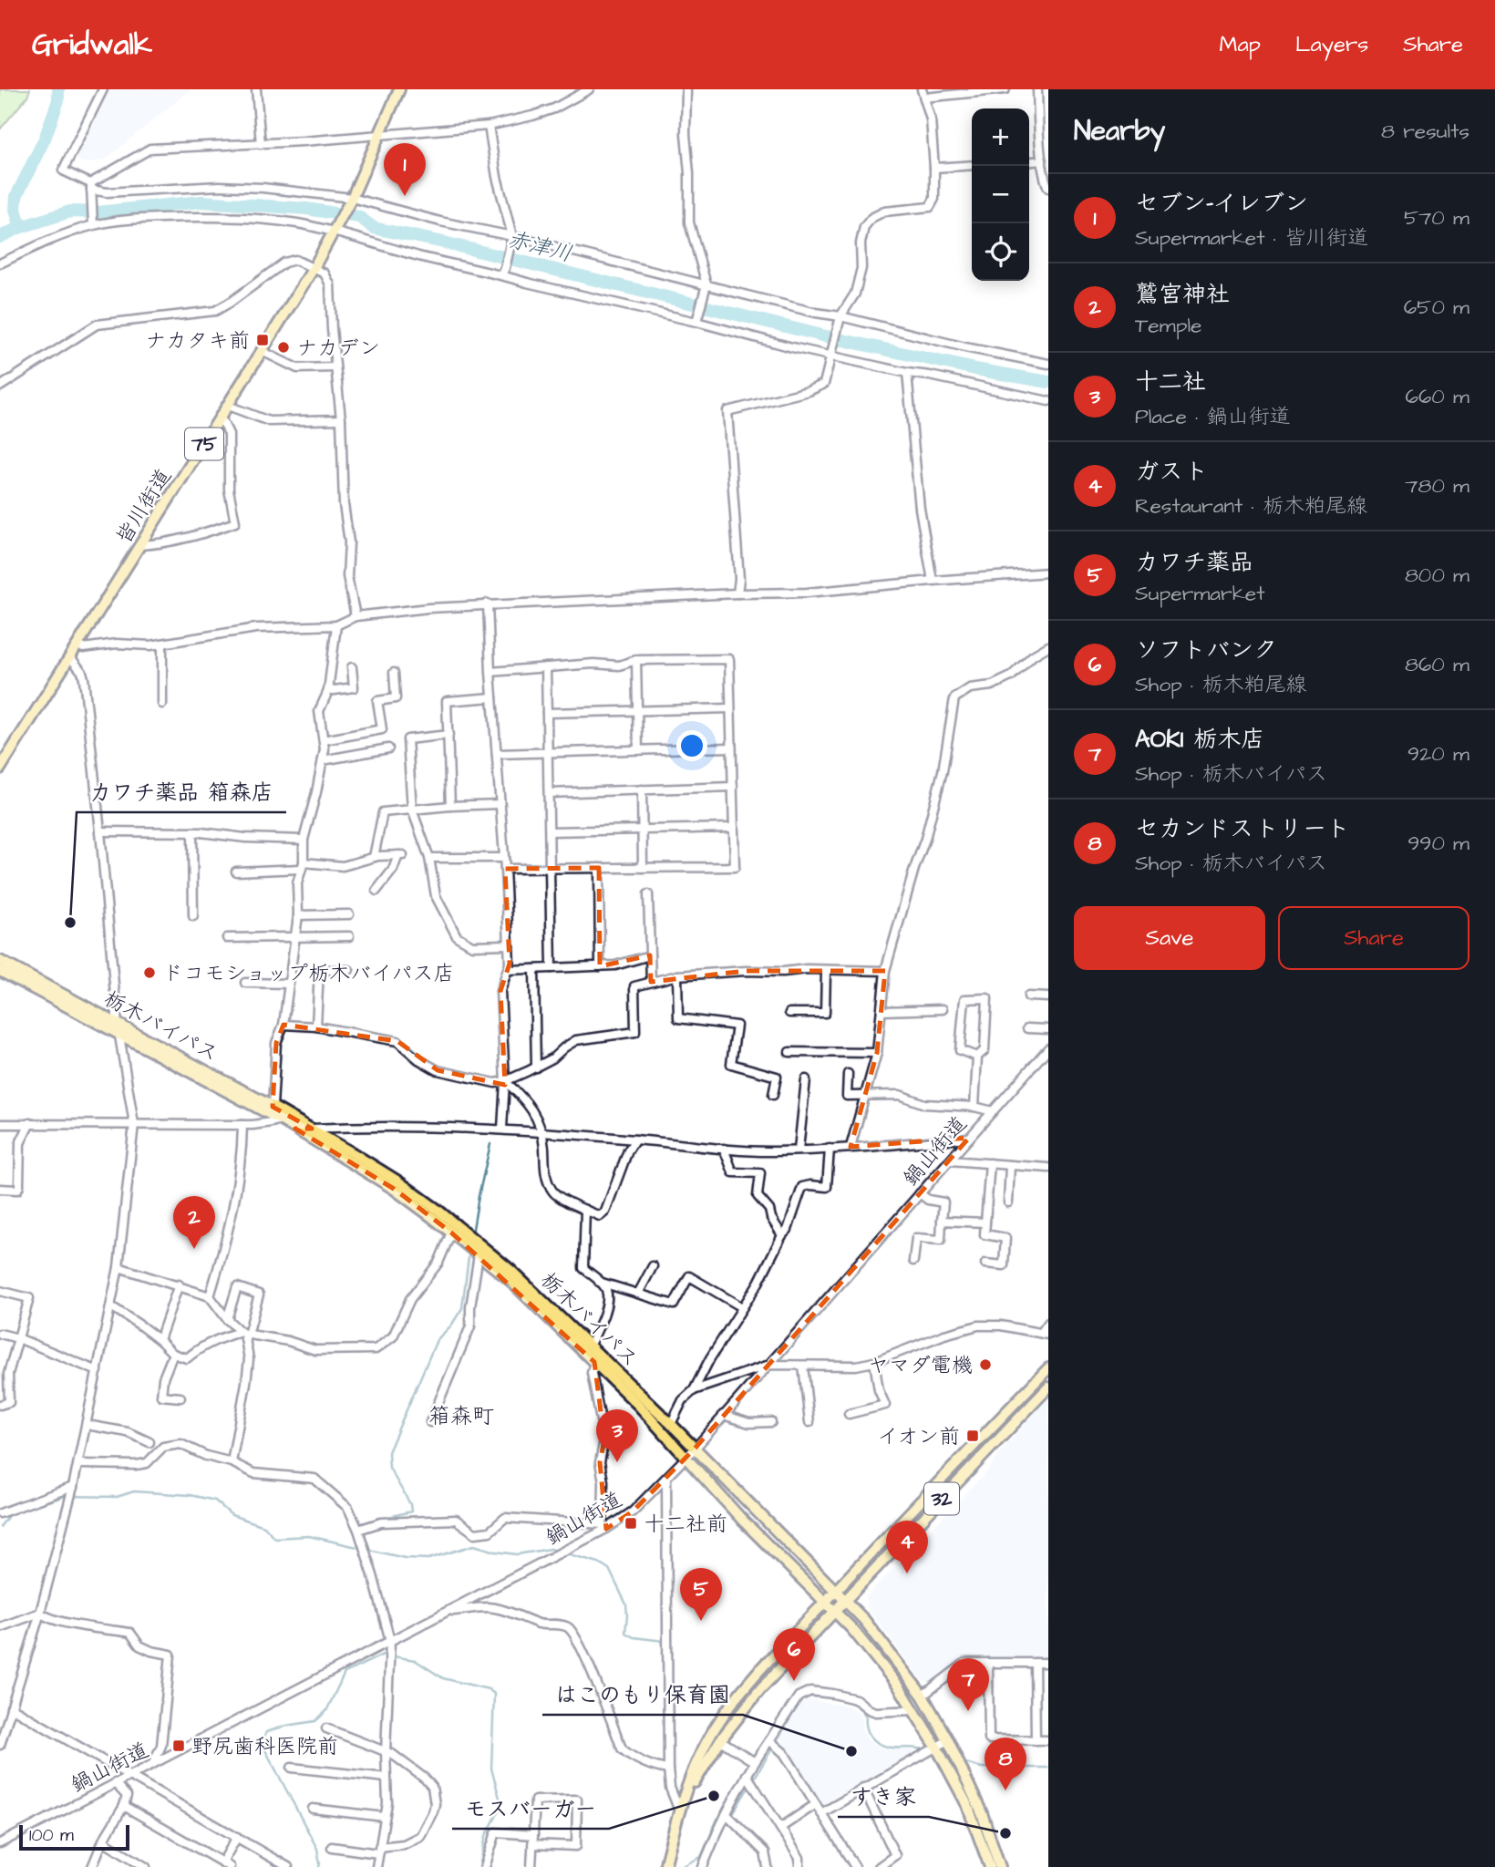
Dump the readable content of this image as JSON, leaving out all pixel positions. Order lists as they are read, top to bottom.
{
  "streets": {
    "main road": [
      "75",
      "皆川街道",
      "栃木バイパス",
      "32"
    ],
    "street": ["鍋山街道"]
  },
  "crossings": [
    ["75", "皆川街道"],
    ["栃木バイパス", "鍋山街道"],
    ["栃木バイパス", "32"]
  ],
  "districts": ["箱森町"],
  "water": ["赤津川"],
  "places": {
    "transit": [
      "ナカタキ前",
      "イオン前",
      "十二社前",
      "野尻歯科医院前"
    ],
    "other": [
      "ナカデン",
      "カワチ薬品 箱森店",
      "ドコモショップ栃木バイパス店",
      "ヤマダ電機",
      "はこのもり保育園",
      "モスバーガー",
      "すき家"
    ]
  },
  "scale_bar": "100 m",
  "page": {
    "header": "Gridwalk",
    "nav": ["Map", "Layers", "Share"],
    "heading": ["Nearby", "8 results"],
    "map_buttons": ["+", "−"],
    "pins": [
      "1",
      "2",
      "3",
      "4",
      "5",
      "6",
      "7",
      "8"
    ],
    "list": [
      {
        "mark": "1",
        "name": "セブン-イレブン",
        "note": "Supermarket · 皆川街道",
        "value": "570 m"
      },
      {
        "mark": "2",
        "name": "鷲宮神社",
        "note": "Temple",
        "value": "650 m"
      },
      {
        "mark": "3",
        "name": "十二社",
        "note": "Place · 鍋山街道",
        "value": "660 m"
      },
      {
        "mark": "4",
        "name": "ガスト",
        "note": "Restaurant · 栃木粕尾線",
        "value": "780 m"
      },
      {
        "mark": "5",
        "name": "カワチ薬品",
        "note": "Supermarket",
        "value": "800 m"
      },
      {
        "mark": "6",
        "name": "ソフトバンク",
        "note": "Shop · 栃木粕尾線",
        "value": "860 m"
      },
      {
        "mark": "7",
        "name": "AOKI 栃木店",
        "note": "Shop · 栃木バイパス",
        "value": "920 m"
      },
      {
        "mark": "8",
        "name": "セカンドストリート",
        "note": "Shop · 栃木バイパス",
        "value": "990 m"
      }
    ],
    "buttons": ["Save", "Share"],
    "scale": "100 m"
  }
}
